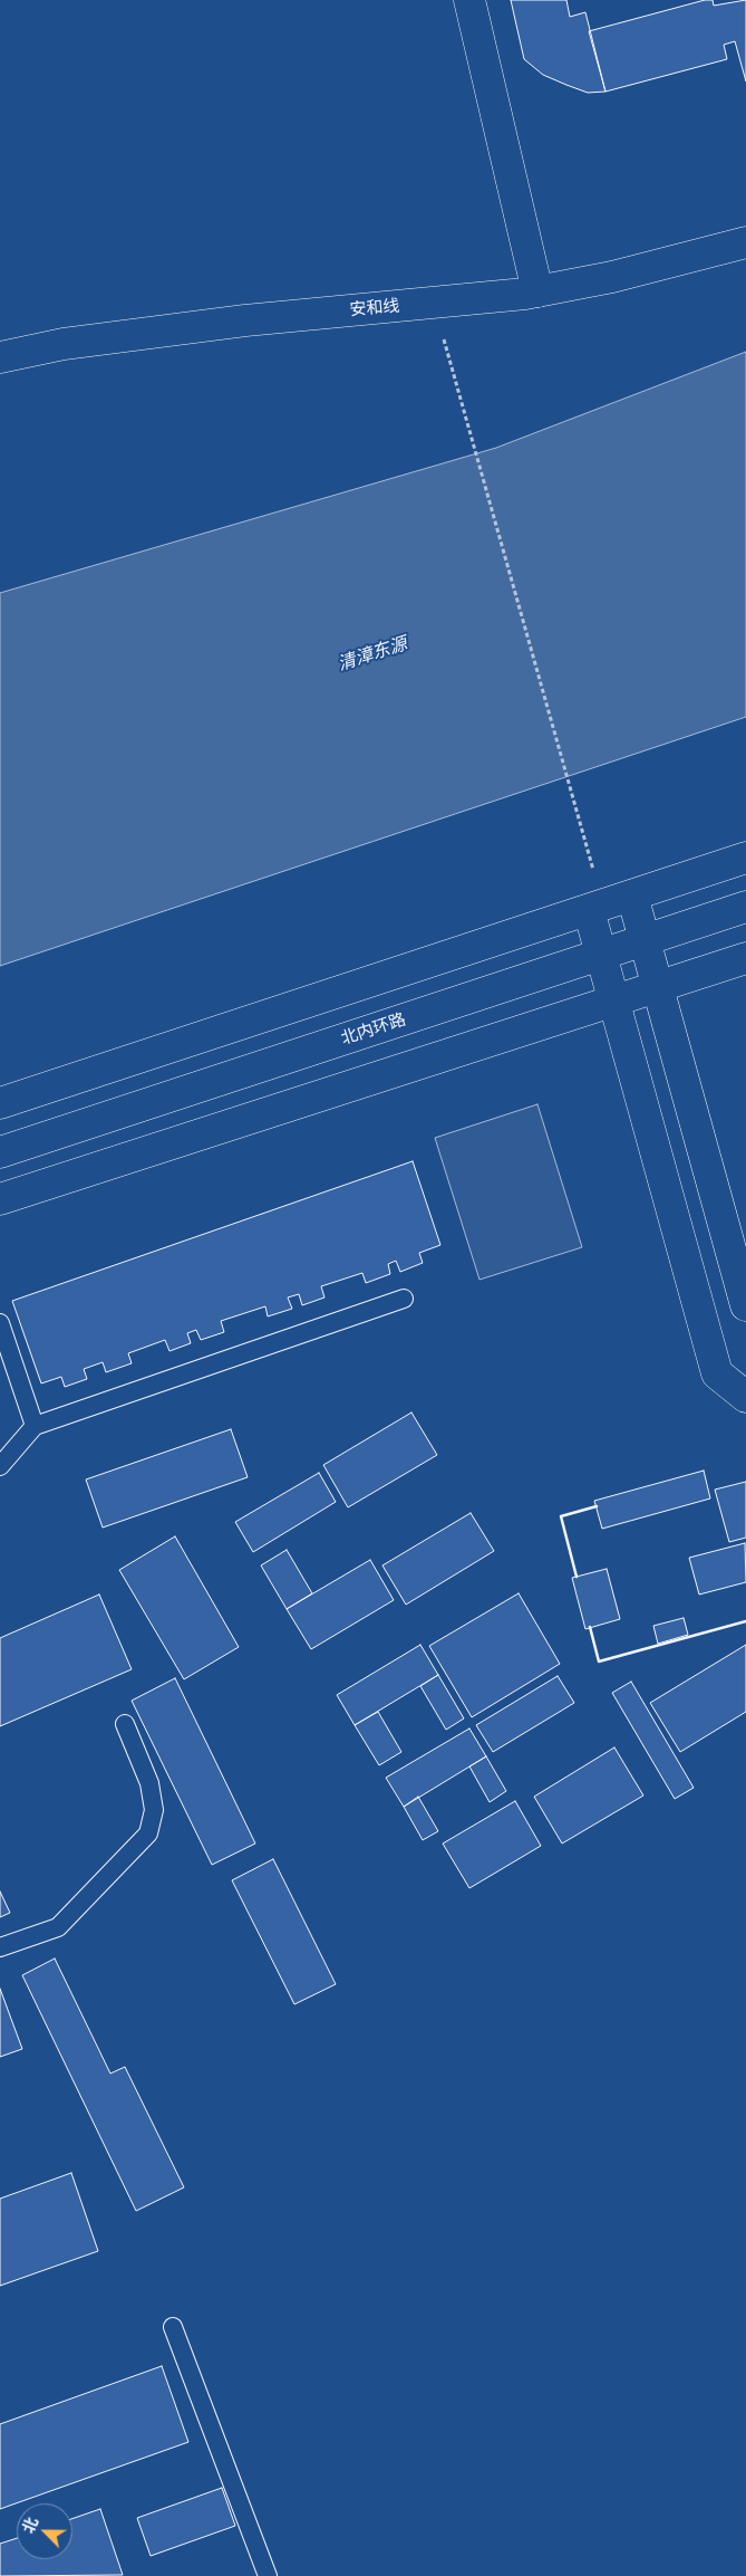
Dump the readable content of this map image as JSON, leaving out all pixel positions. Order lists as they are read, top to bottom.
{
  "streets": {
    "main road": ["安和线", "北内环路"]
  },
  "water": ["清漳东源"],
  "north": "top left"
}
